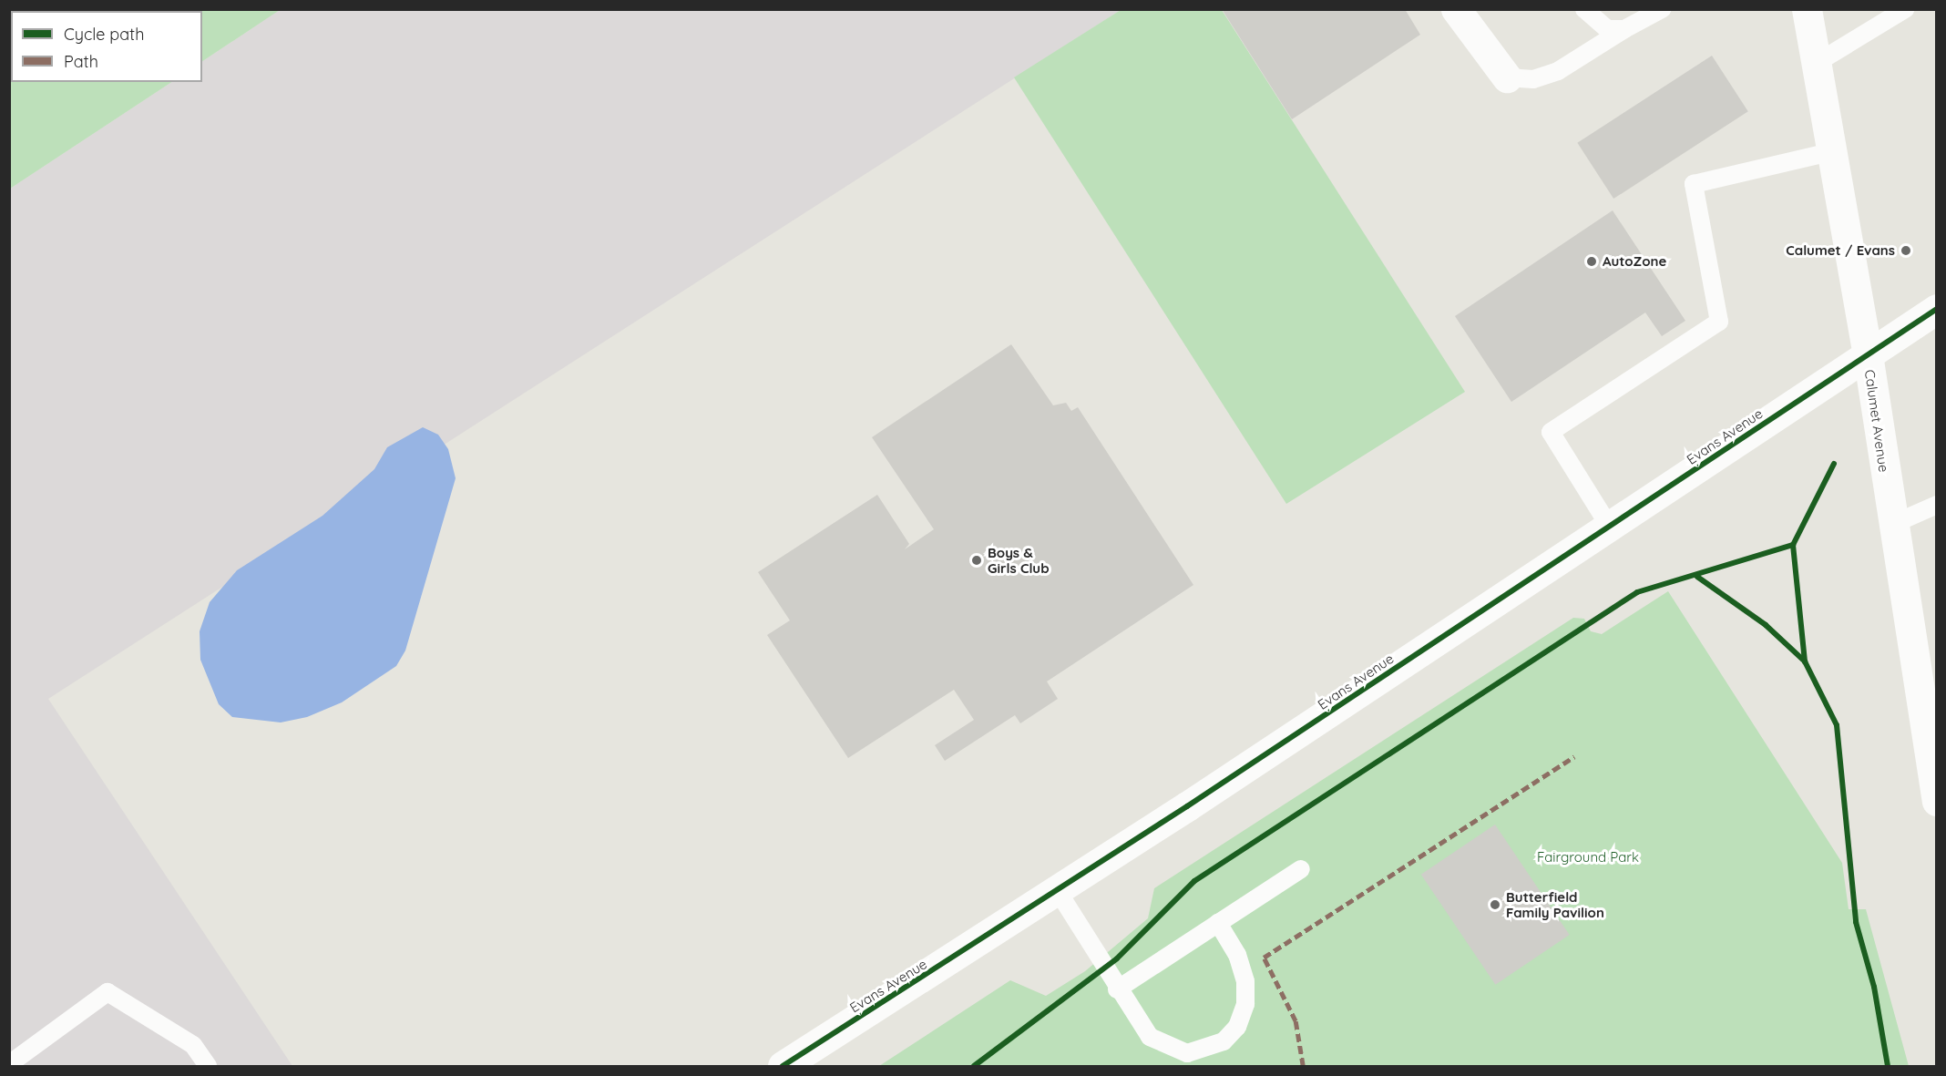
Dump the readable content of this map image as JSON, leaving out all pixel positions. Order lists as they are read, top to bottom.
{
  "streets": {
    "street": ["Calumet Avenue", "Evans Avenue"]
  },
  "crossings": [
    ["Calumet Avenue", "Evans Avenue"]
  ],
  "parks": ["Fairground Park"],
  "places": [
    "Calumet / Evans",
    "AutoZone",
    "Boys & Girls Club",
    "Butterfield Family Pavilion"
  ],
  "legend": ["Cycle path", "Path"]
}
